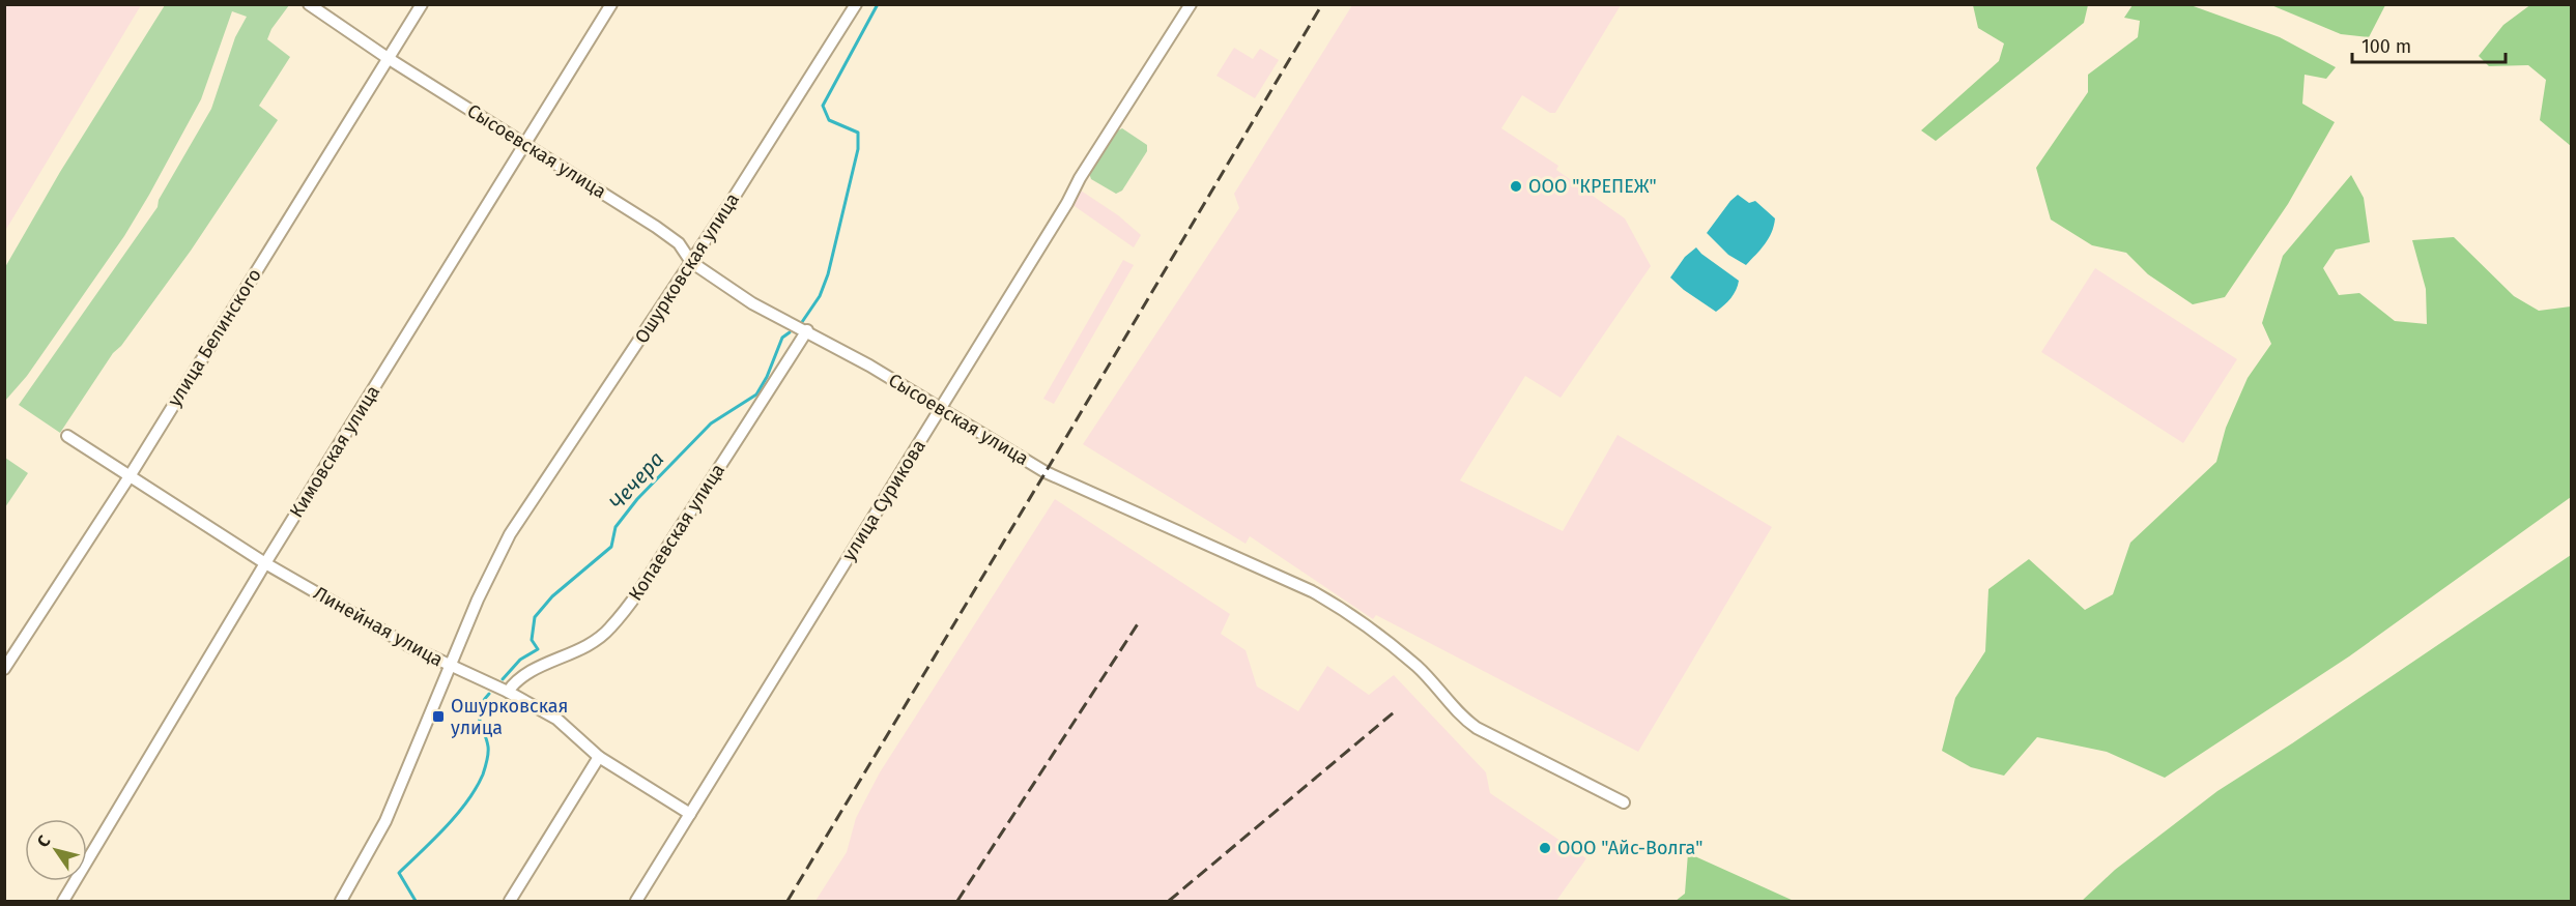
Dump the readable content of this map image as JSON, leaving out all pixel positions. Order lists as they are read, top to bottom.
{
  "streets": {
    "street": [
      "Сысоевская улица",
      "Ошурковская улица",
      "улица Белинского",
      "Кимовская улица",
      "улица Сурикова",
      "Копаевская улица",
      "Линейная улица"
    ]
  },
  "crossings": [
    ["Сысоевская улица", "Ошурковская улица"],
    ["Сысоевская улица", "улица Белинского"],
    ["Сысоевская улица", "Кимовская улица"],
    ["Сысоевская улица", "улица Сурикова"],
    ["Сысоевская улица", "Копаевская улица"],
    ["Ошурковская улица", "Линейная улица"],
    ["улица Белинского", "Линейная улица"],
    ["Кимовская улица", "Линейная улица"],
    ["улица Сурикова", "Линейная улица"],
    ["Копаевская улица", "Линейная улица"]
  ],
  "water": ["Чечера"],
  "places": {
    "other": ["ООО \"КРЕПЕЖ\"", "ООО \"Айс-Волга\""],
    "transit": ["Ошурковская улица"]
  },
  "scale_bar": "100 m",
  "north": "top left"
}
